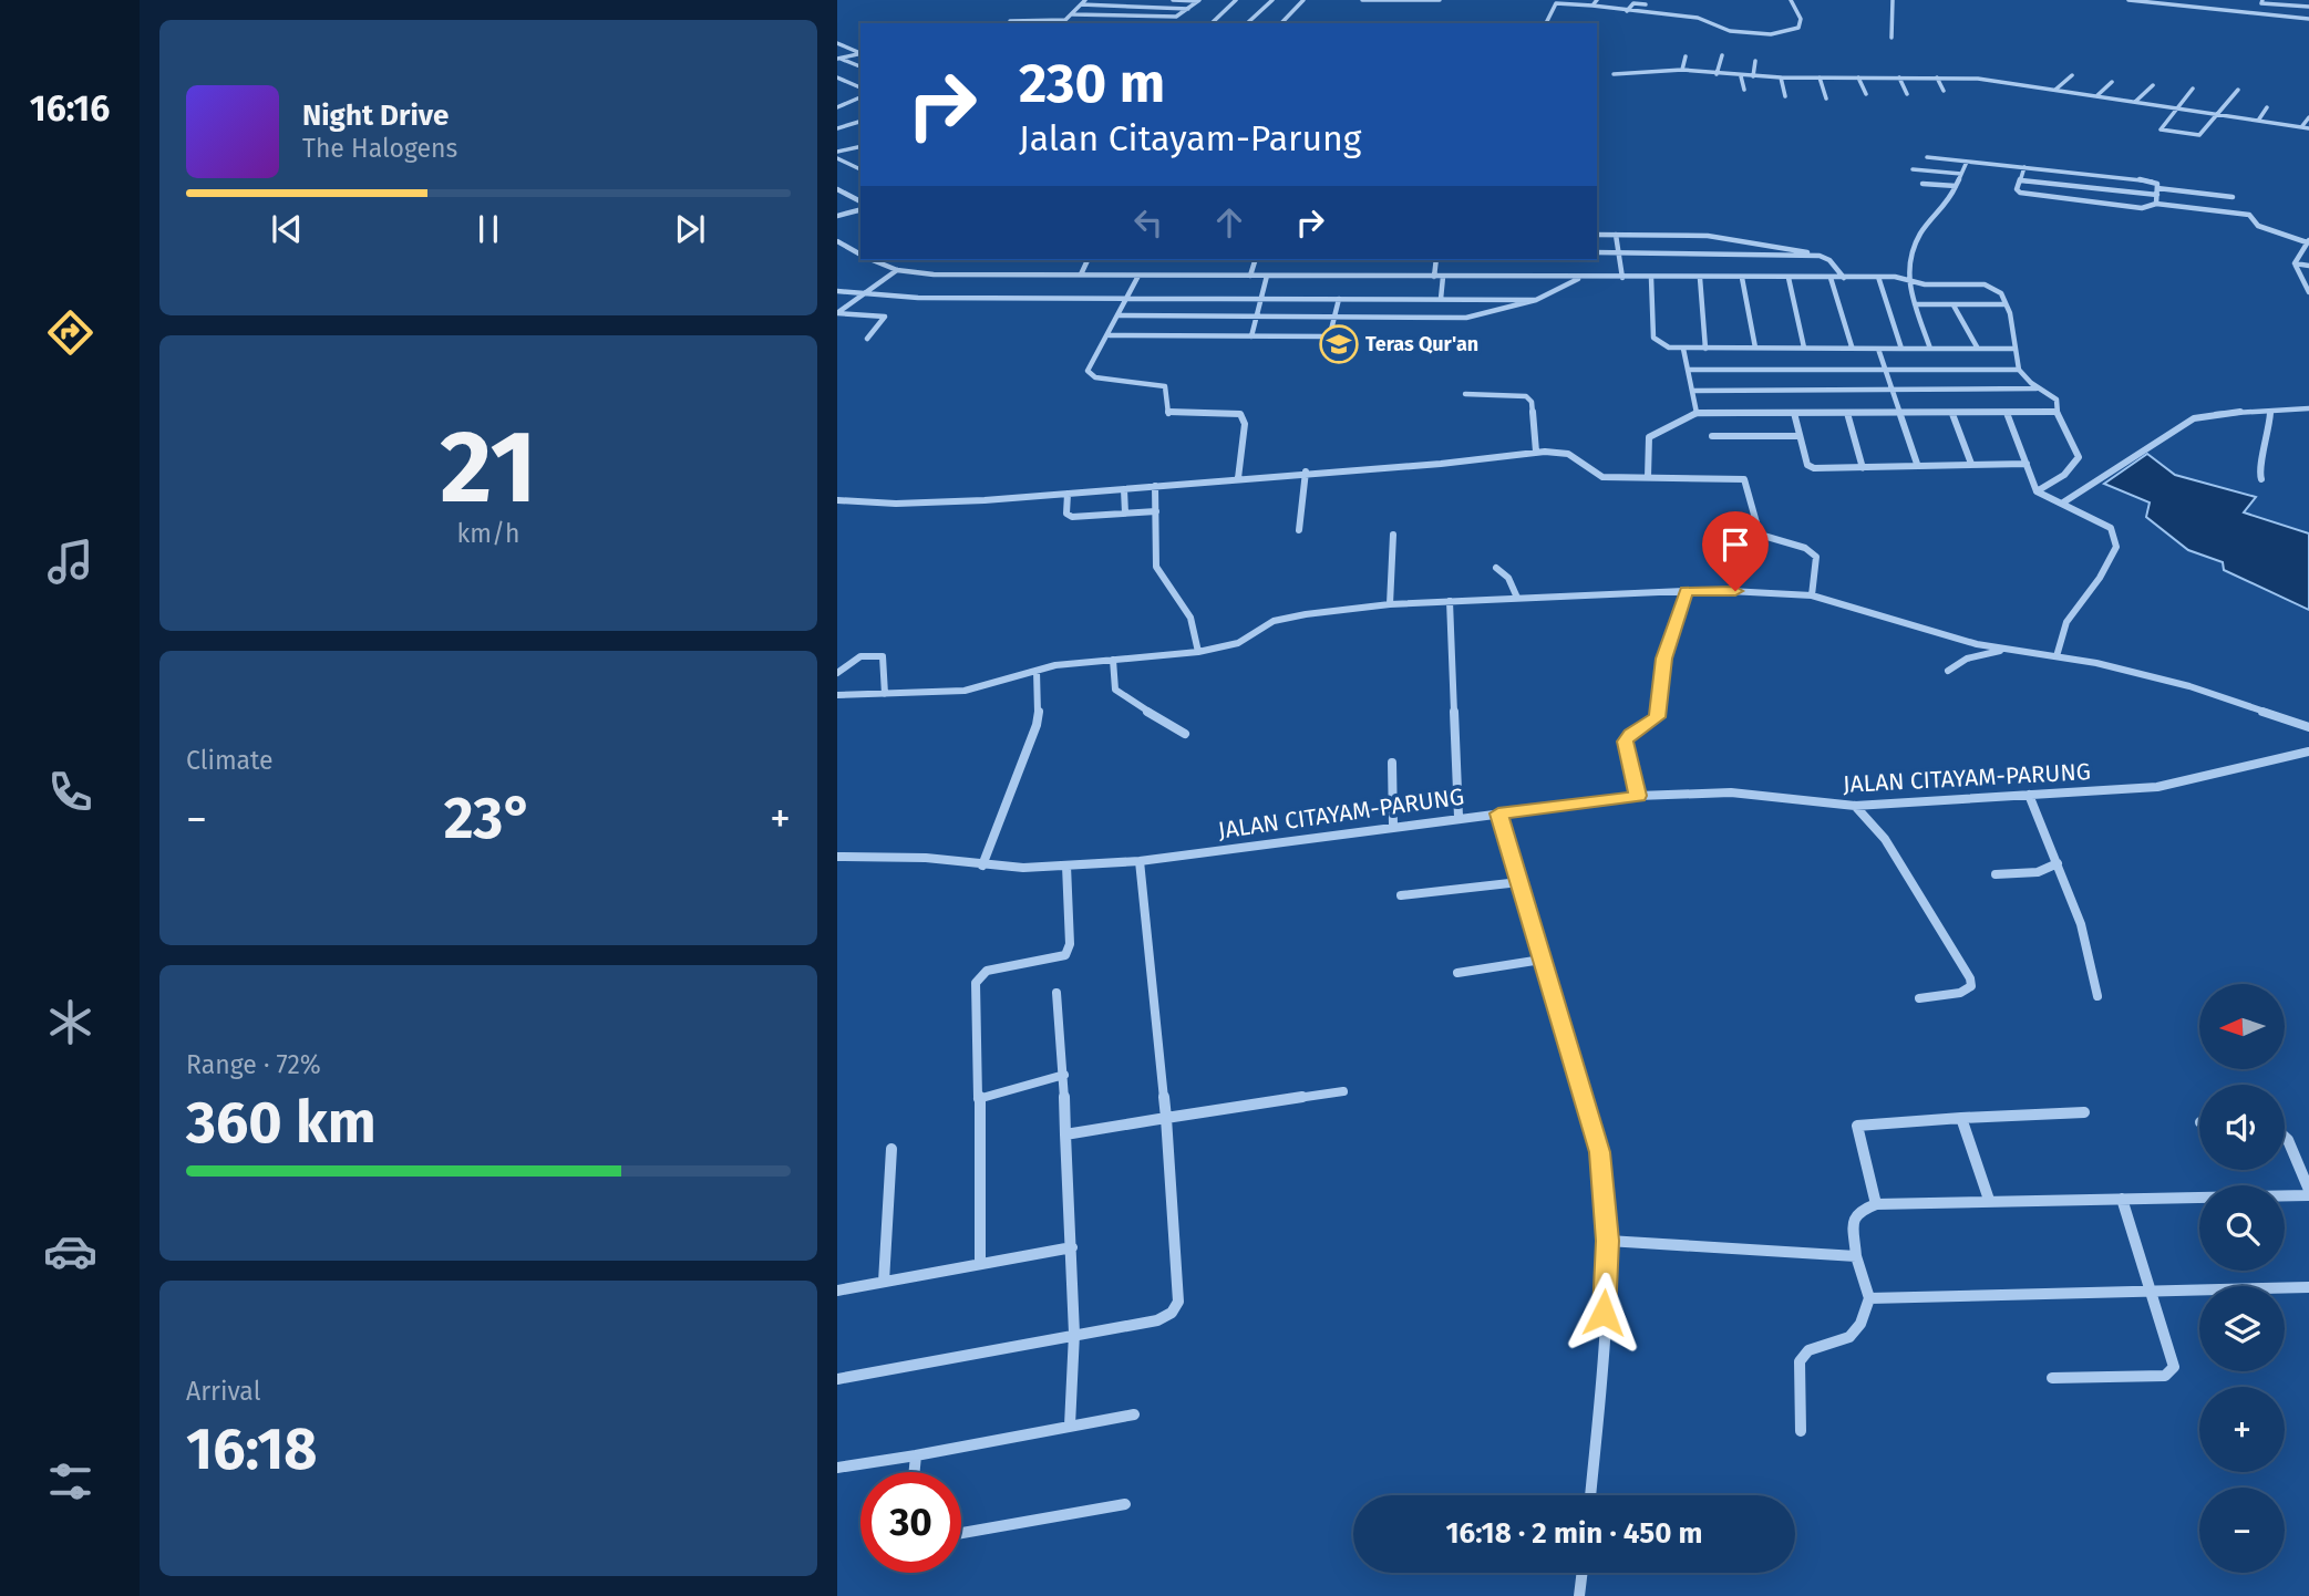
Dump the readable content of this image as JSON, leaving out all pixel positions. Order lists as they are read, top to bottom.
{
  "streets": {
    "street": ["JALAN CITAYAM-PARUNG"]
  },
  "places": {
    "school or university": ["Teras Qur'an"]
  },
  "north": "left",
  "page": {
    "tabs": "16:16",
    "turn": ["230 m", "Jalan Citayam-Parung"],
    "song": ["Night Drive", "The Halogens"],
    "tile": [
      ["21", "km/h"],
      "Climate",
      ["Range · 72%", "360 km"],
      ["Arrival", "16:18"]
    ],
    "heat": ["−", "23°", "+"],
    "map_buttons": ["+", "−"],
    "limit": "30",
    "trip": "16:18 · 2 min · 450 m"
  }
}
